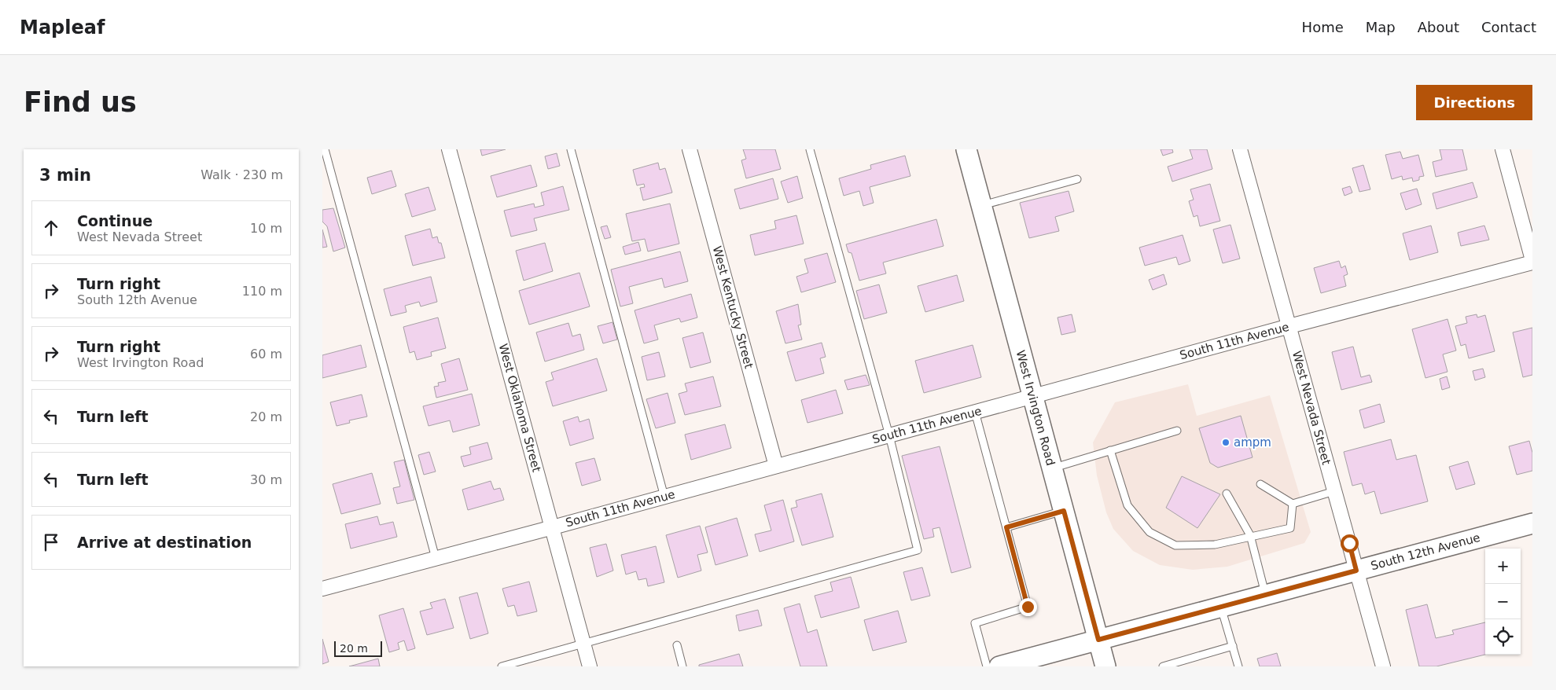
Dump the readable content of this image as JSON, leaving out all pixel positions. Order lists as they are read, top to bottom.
{
  "streets": {
    "main road": ["West Irvington Road", "South 12th Avenue"],
    "street": [
      "West Kentucky Street",
      "South 11th Avenue",
      "West Oklahoma Street",
      "West Nevada Street"
    ]
  },
  "crossings": [
    ["West Kentucky Street", "South 11th Avenue"],
    ["South 11th Avenue", "West Oklahoma Street"],
    ["South 11th Avenue", "West Irvington Road"],
    ["South 11th Avenue", "West Nevada Street"],
    ["West Irvington Road", "South 12th Avenue"],
    ["West Nevada Street", "South 12th Avenue"]
  ],
  "places": ["ampm"],
  "scale_bar": "20 m",
  "page": {
    "header": "Mapleaf",
    "nav": [
      "Home",
      "Map",
      "About",
      "Contact"
    ],
    "buttons": "Directions",
    "title": "Find us",
    "heading": ["3 min", "Walk · 230 m"],
    "list": [
      ["Continue", "West Nevada Street", "10 m"],
      ["Turn right", "South 12th Avenue", "110 m"],
      ["Turn right", "West Irvington Road", "60 m"],
      ["Turn left", "20 m"],
      ["Turn left", "30 m"],
      "Arrive at destination"
    ],
    "map_buttons": ["+", "−"],
    "scale": "20 m"
  }
}
